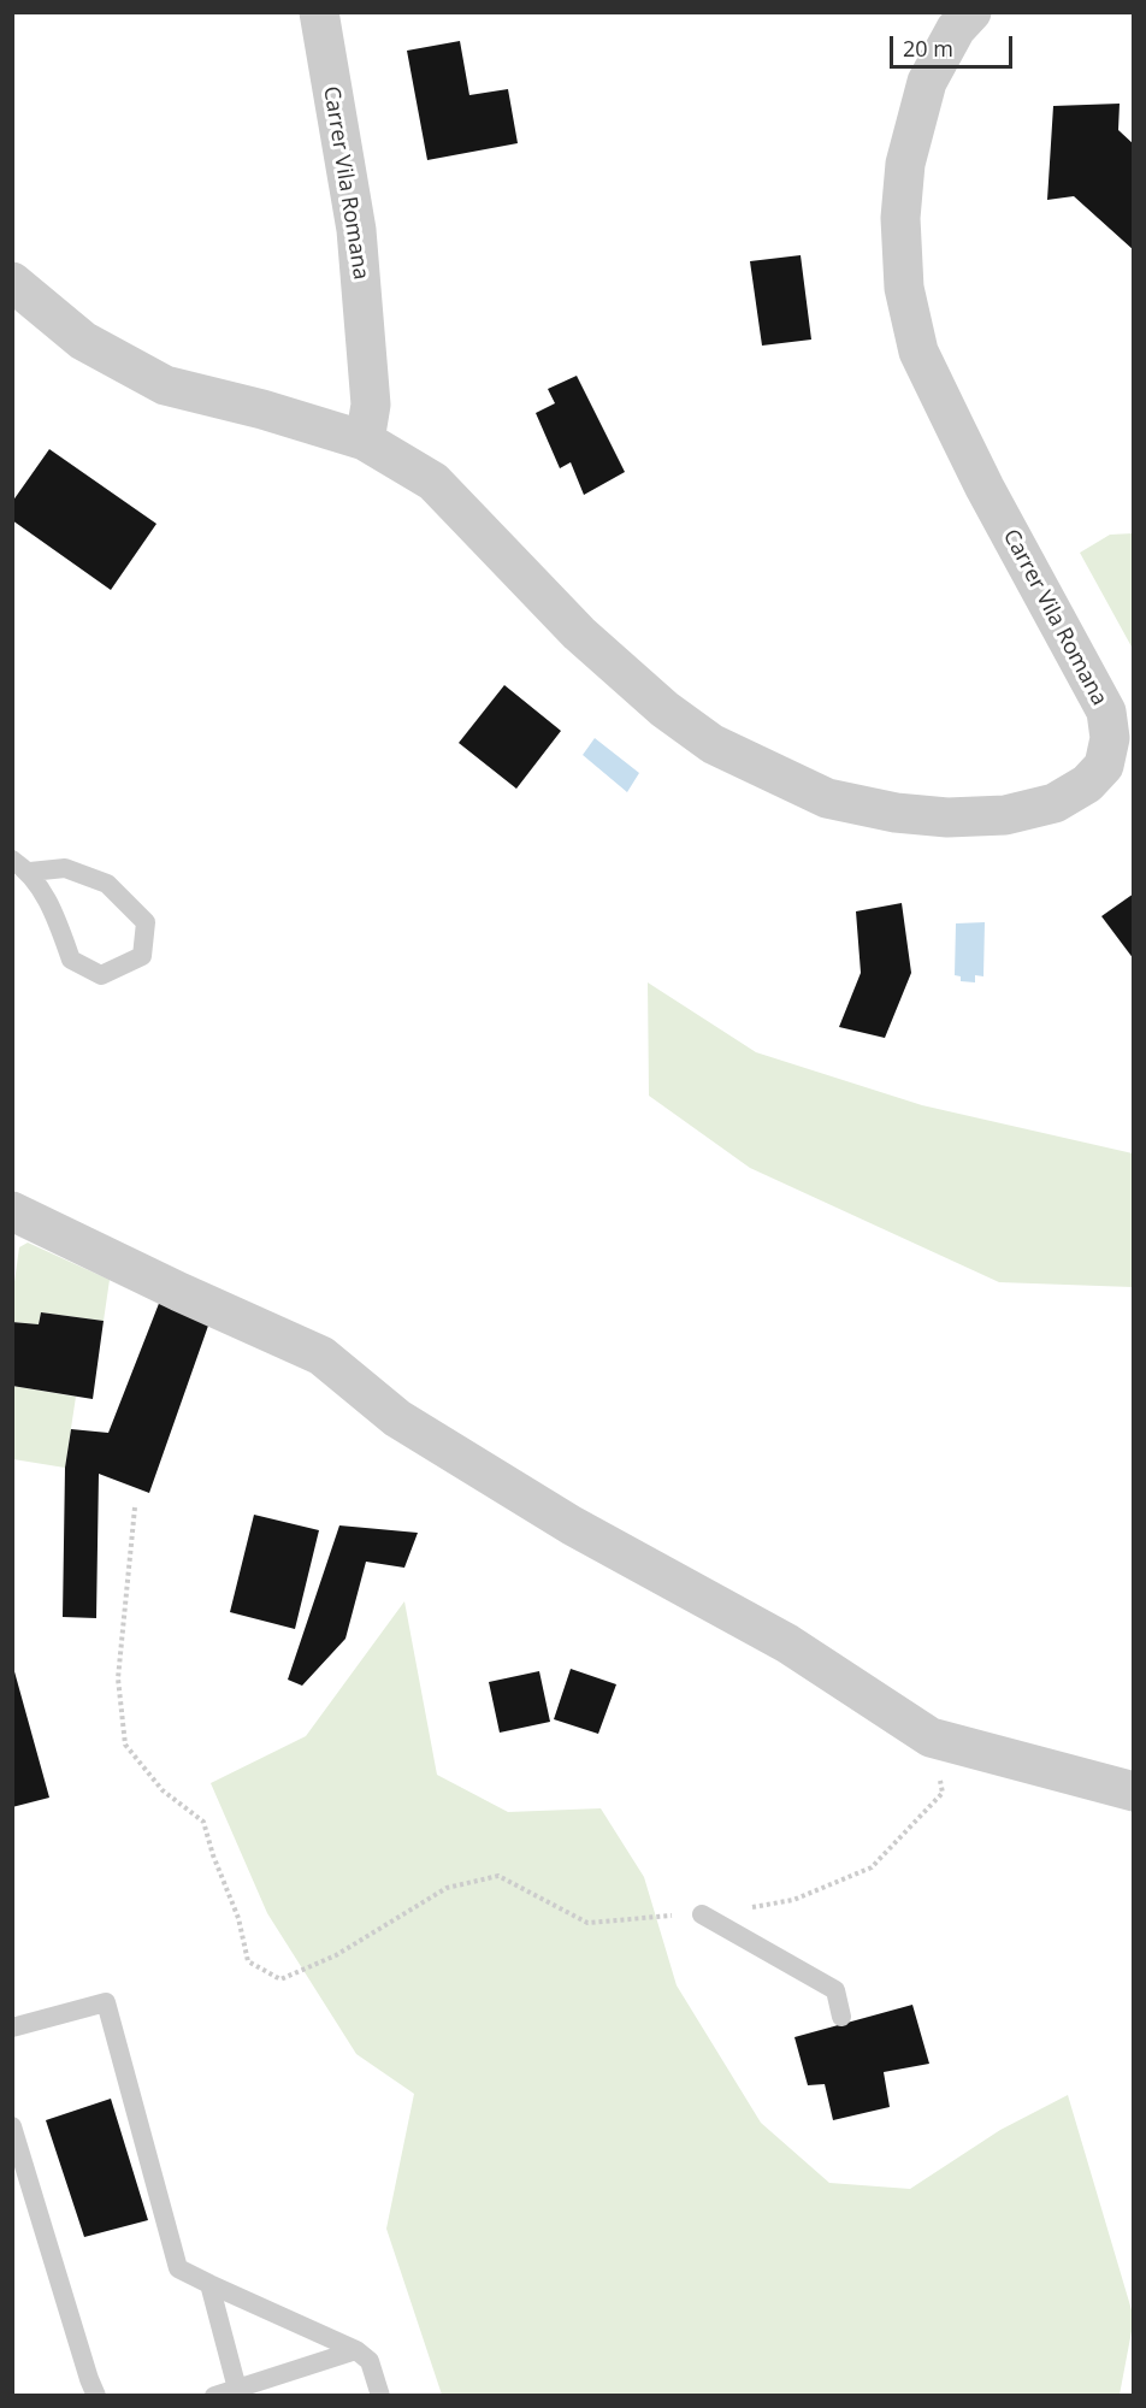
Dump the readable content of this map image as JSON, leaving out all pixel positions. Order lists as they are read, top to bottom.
{
  "streets": {
    "street": ["Carrer Vila Romana"]
  },
  "scale_bar": "20 m"
}
